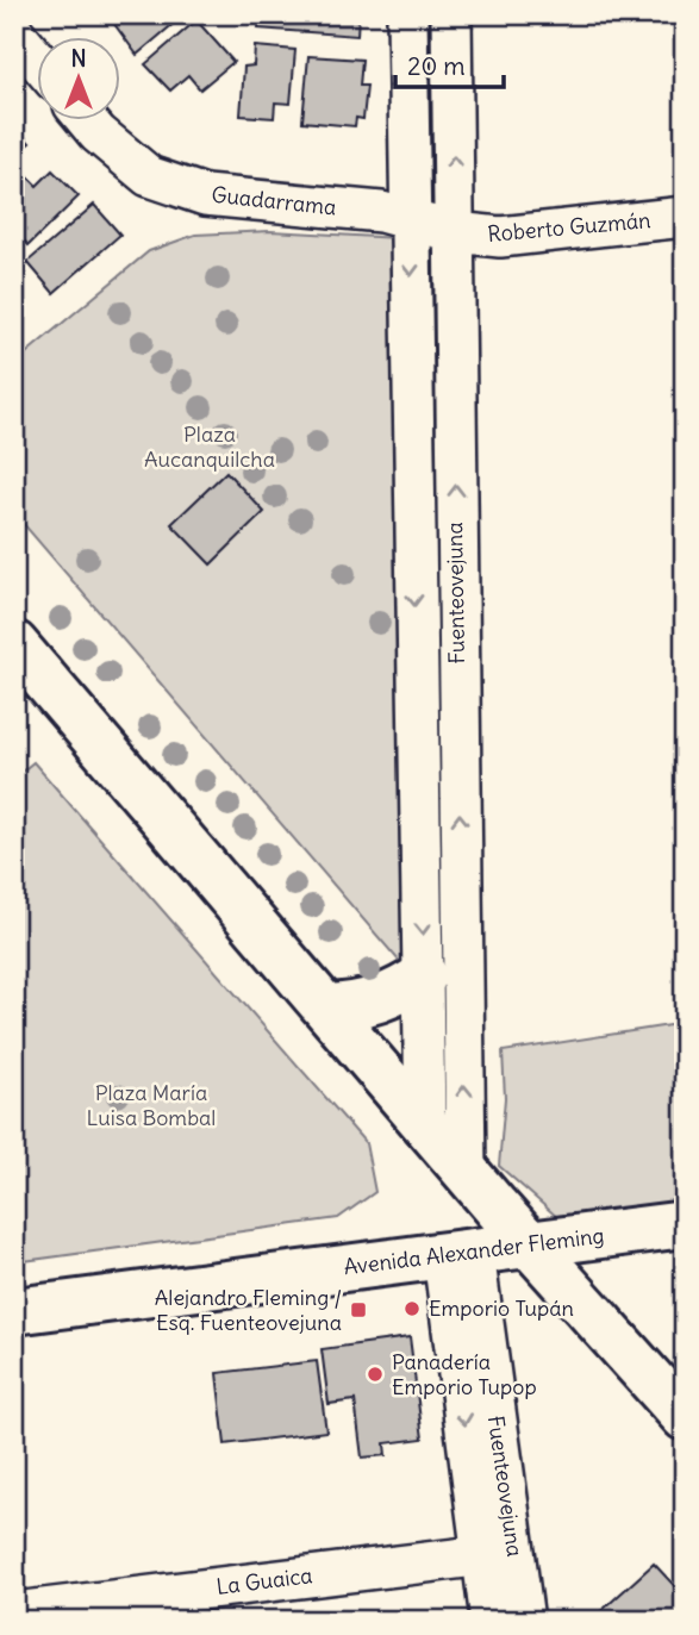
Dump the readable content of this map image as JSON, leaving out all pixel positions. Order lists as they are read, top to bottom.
{
  "streets": {
    "main road": ["Avenida Alexander Fleming"],
    "street": [
      "Guadarrama",
      "Roberto Guzmán",
      "Fuenteovejuna",
      "La Guaica"
    ]
  },
  "crossings": [
    ["Guadarrama", "Roberto Guzmán"],
    ["Guadarrama", "Fuenteovejuna"],
    ["Roberto Guzmán", "Fuenteovejuna"],
    ["Fuenteovejuna", "Avenida Alexander Fleming"],
    ["Fuenteovejuna", "La Guaica"]
  ],
  "parks": ["Plaza Aucanquilcha", "Plaza María Luisa Bombal"],
  "places": {
    "other": ["Emporio Tupán", "Panadería Emporio Tupop"],
    "transit": ["Alejandro Fleming / Esq. Fuenteovejuna"]
  },
  "scale_bar": "20 m",
  "north": "top"
}
